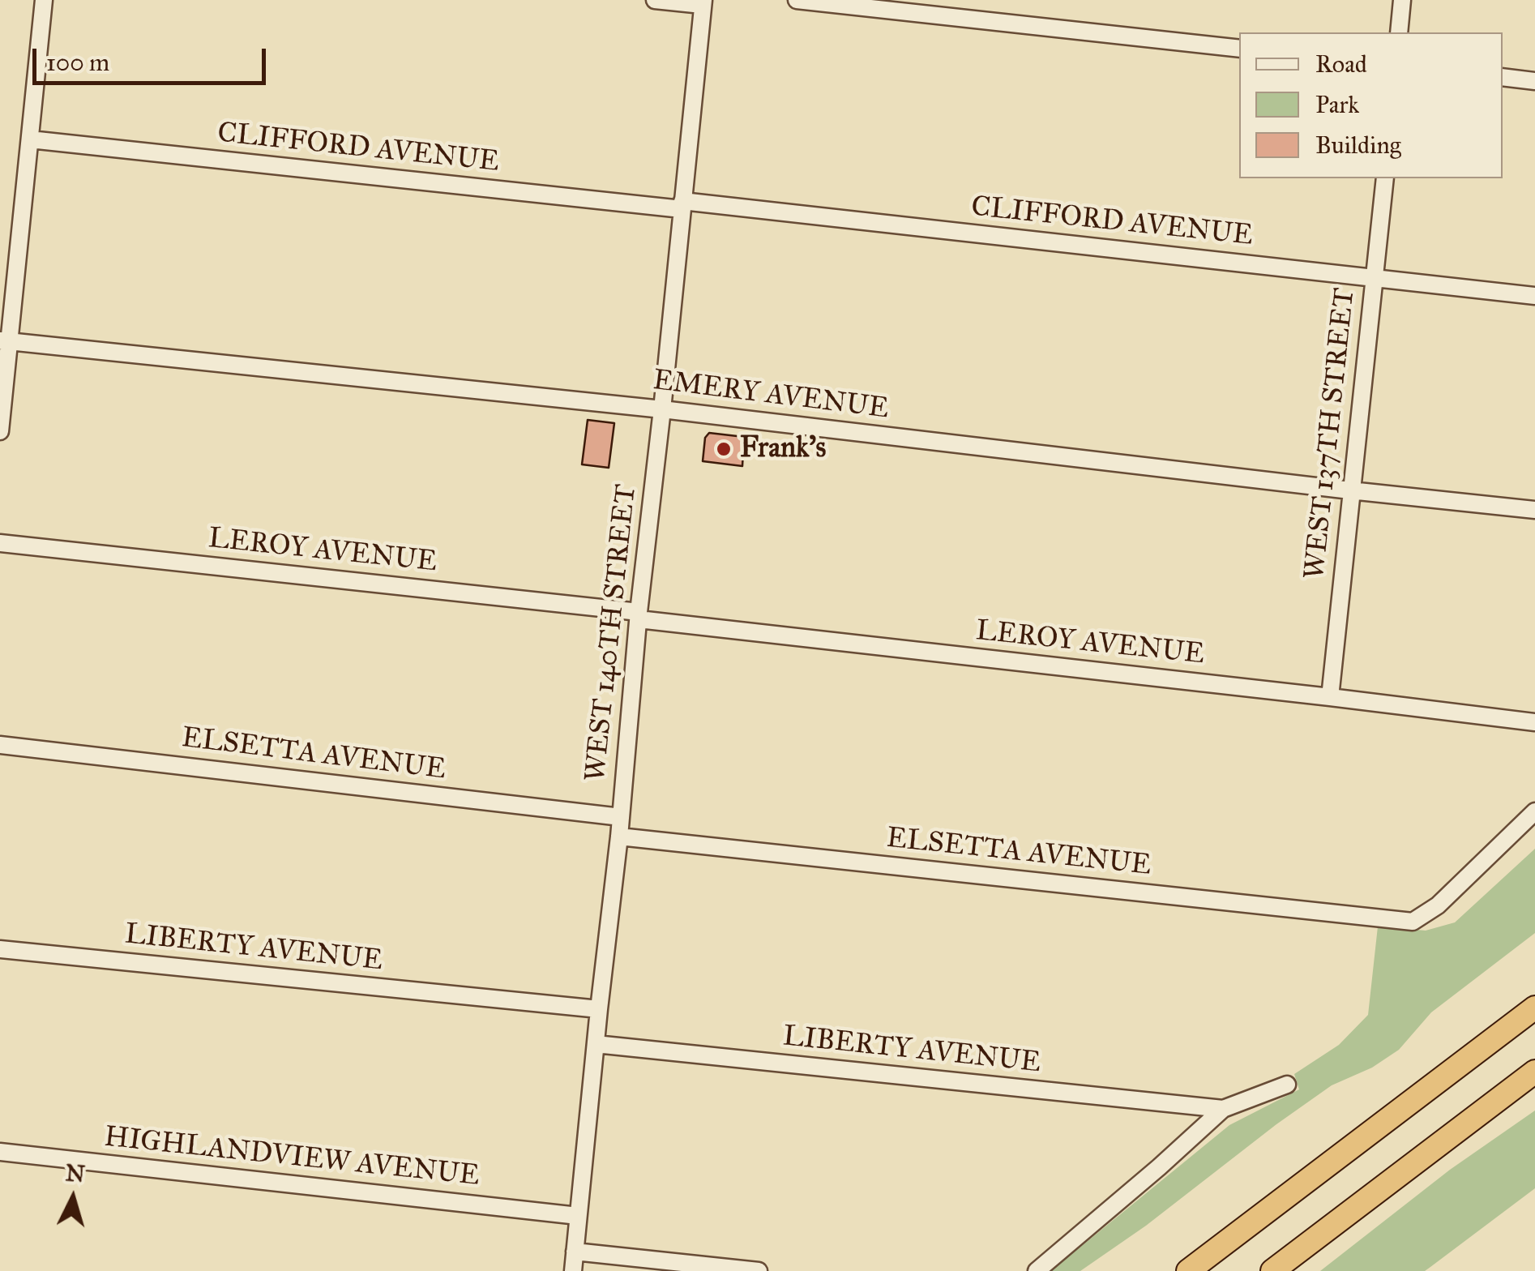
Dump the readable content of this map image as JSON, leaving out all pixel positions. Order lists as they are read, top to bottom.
{
  "streets": {
    "street": [
      "CLIFFORD AVENUE",
      "EMERY AVENUE",
      "WEST 137TH STREET",
      "LEROY AVENUE",
      "WEST 140TH STREET",
      "ELSETTA AVENUE",
      "LIBERTY AVENUE",
      "HIGHLANDVIEW AVENUE"
    ]
  },
  "crossings": [
    ["CLIFFORD AVENUE", "WEST 137TH STREET"],
    ["CLIFFORD AVENUE", "WEST 140TH STREET"],
    ["EMERY AVENUE", "WEST 137TH STREET"],
    ["EMERY AVENUE", "WEST 140TH STREET"],
    ["WEST 137TH STREET", "LEROY AVENUE"],
    ["LEROY AVENUE", "WEST 140TH STREET"],
    ["WEST 140TH STREET", "ELSETTA AVENUE"],
    ["WEST 140TH STREET", "LIBERTY AVENUE"],
    ["WEST 140TH STREET", "HIGHLANDVIEW AVENUE"]
  ],
  "places": ["Frank's"],
  "legend": ["Road", "Park", "Building"],
  "scale_bar": "100 m",
  "north": "top"
}
